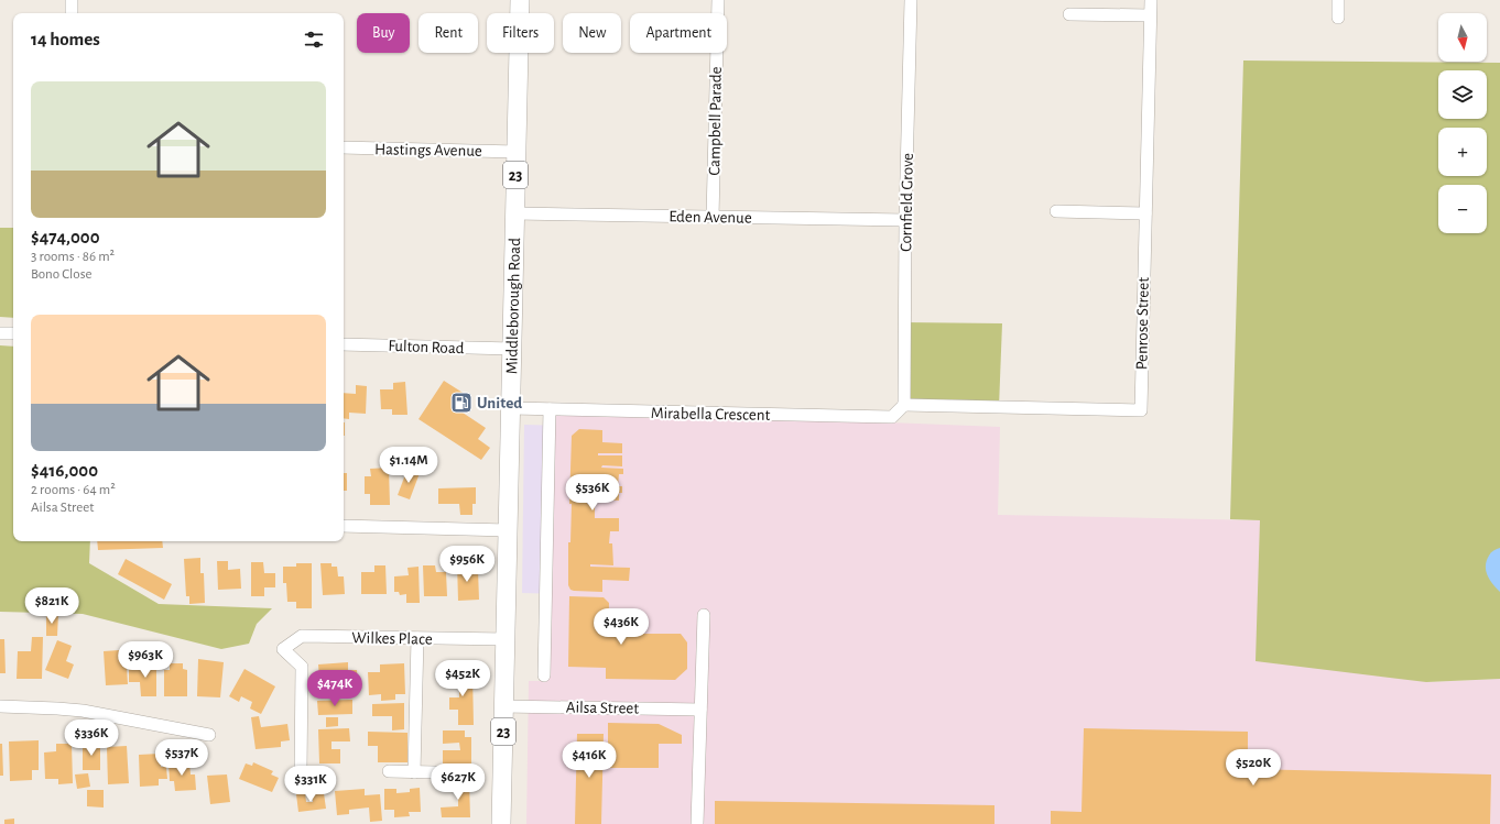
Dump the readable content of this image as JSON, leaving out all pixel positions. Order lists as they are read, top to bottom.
{
  "streets": {
    "main road": ["23", "Middleborough Road"],
    "street": [
      "Campbell Parade",
      "Hastings Avenue",
      "Cornfield Grove",
      "Eden Avenue",
      "Penrose Street",
      "Fulton Road",
      "Mirabella Crescent",
      "Wilkes Place",
      "Ailsa Street"
    ]
  },
  "crossings": [
    ["Campbell Parade", "Eden Avenue"],
    ["Hastings Avenue", "Middleborough Road"],
    ["Cornfield Grove", "Eden Avenue"],
    ["Cornfield Grove", "Penrose Street"],
    ["Cornfield Grove", "Mirabella Crescent"],
    ["Eden Avenue", "Middleborough Road"],
    ["Middleborough Road", "Fulton Road"],
    ["Middleborough Road", "Mirabella Crescent"],
    ["Middleborough Road", "Wilkes Place"],
    ["Middleborough Road", "Ailsa Street"],
    ["Penrose Street", "Mirabella Crescent"]
  ],
  "places": {
    "fuel station": ["United"]
  },
  "north": "bottom",
  "page": {
    "map_buttons": ["+", "−"],
    "chip": [
      "Buy",
      "Rent",
      "Filters",
      "New",
      "Apartment"
    ],
    "heading": "14 homes",
    "list": [
      {
        "name": "$474,000",
        "note": "3 rooms · 86 m² · Bono Close"
      },
      {
        "name": "$416,000",
        "note": "2 rooms · 64 m² · Ailsa Street"
      }
    ],
    "price": [
      "$1.14M",
      "$536K",
      "$956K",
      "$821K",
      "$436K",
      "$963K",
      "$452K",
      "$474K",
      "$336K",
      "$537K",
      "$416K",
      "$520K",
      "$627K",
      "$331K"
    ]
  }
}
